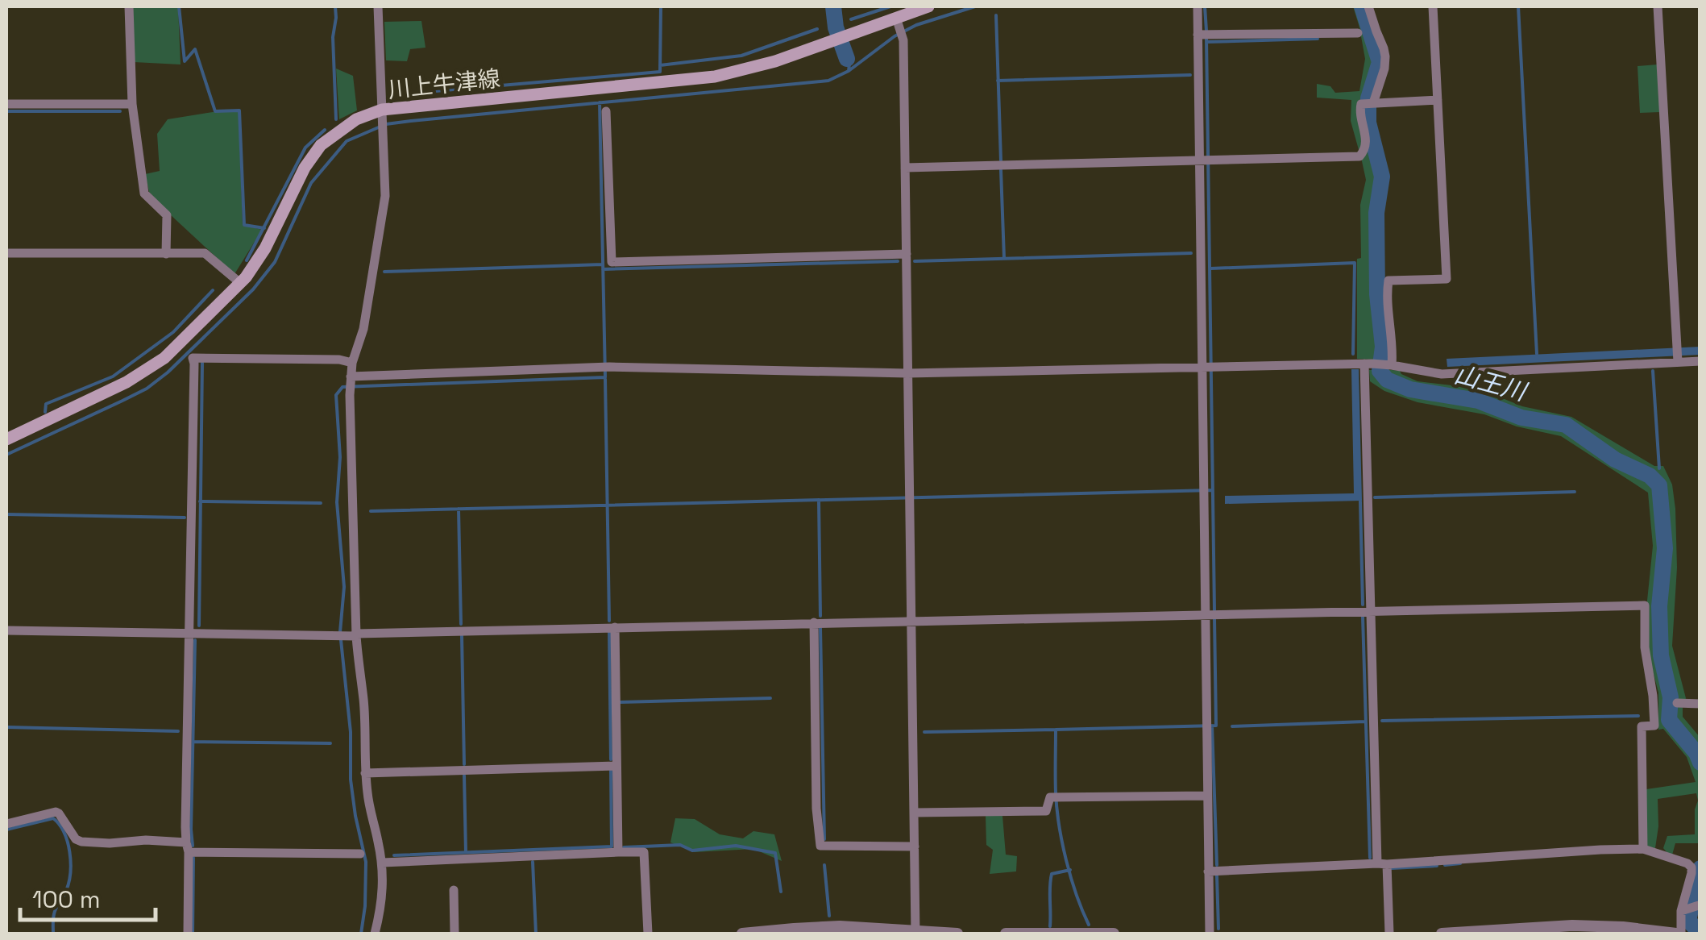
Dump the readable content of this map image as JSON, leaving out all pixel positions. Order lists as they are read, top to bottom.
{
  "streets": {
    "main road": ["川上牛津線"]
  },
  "water": ["山王川"],
  "scale_bar": "100 m"
}
